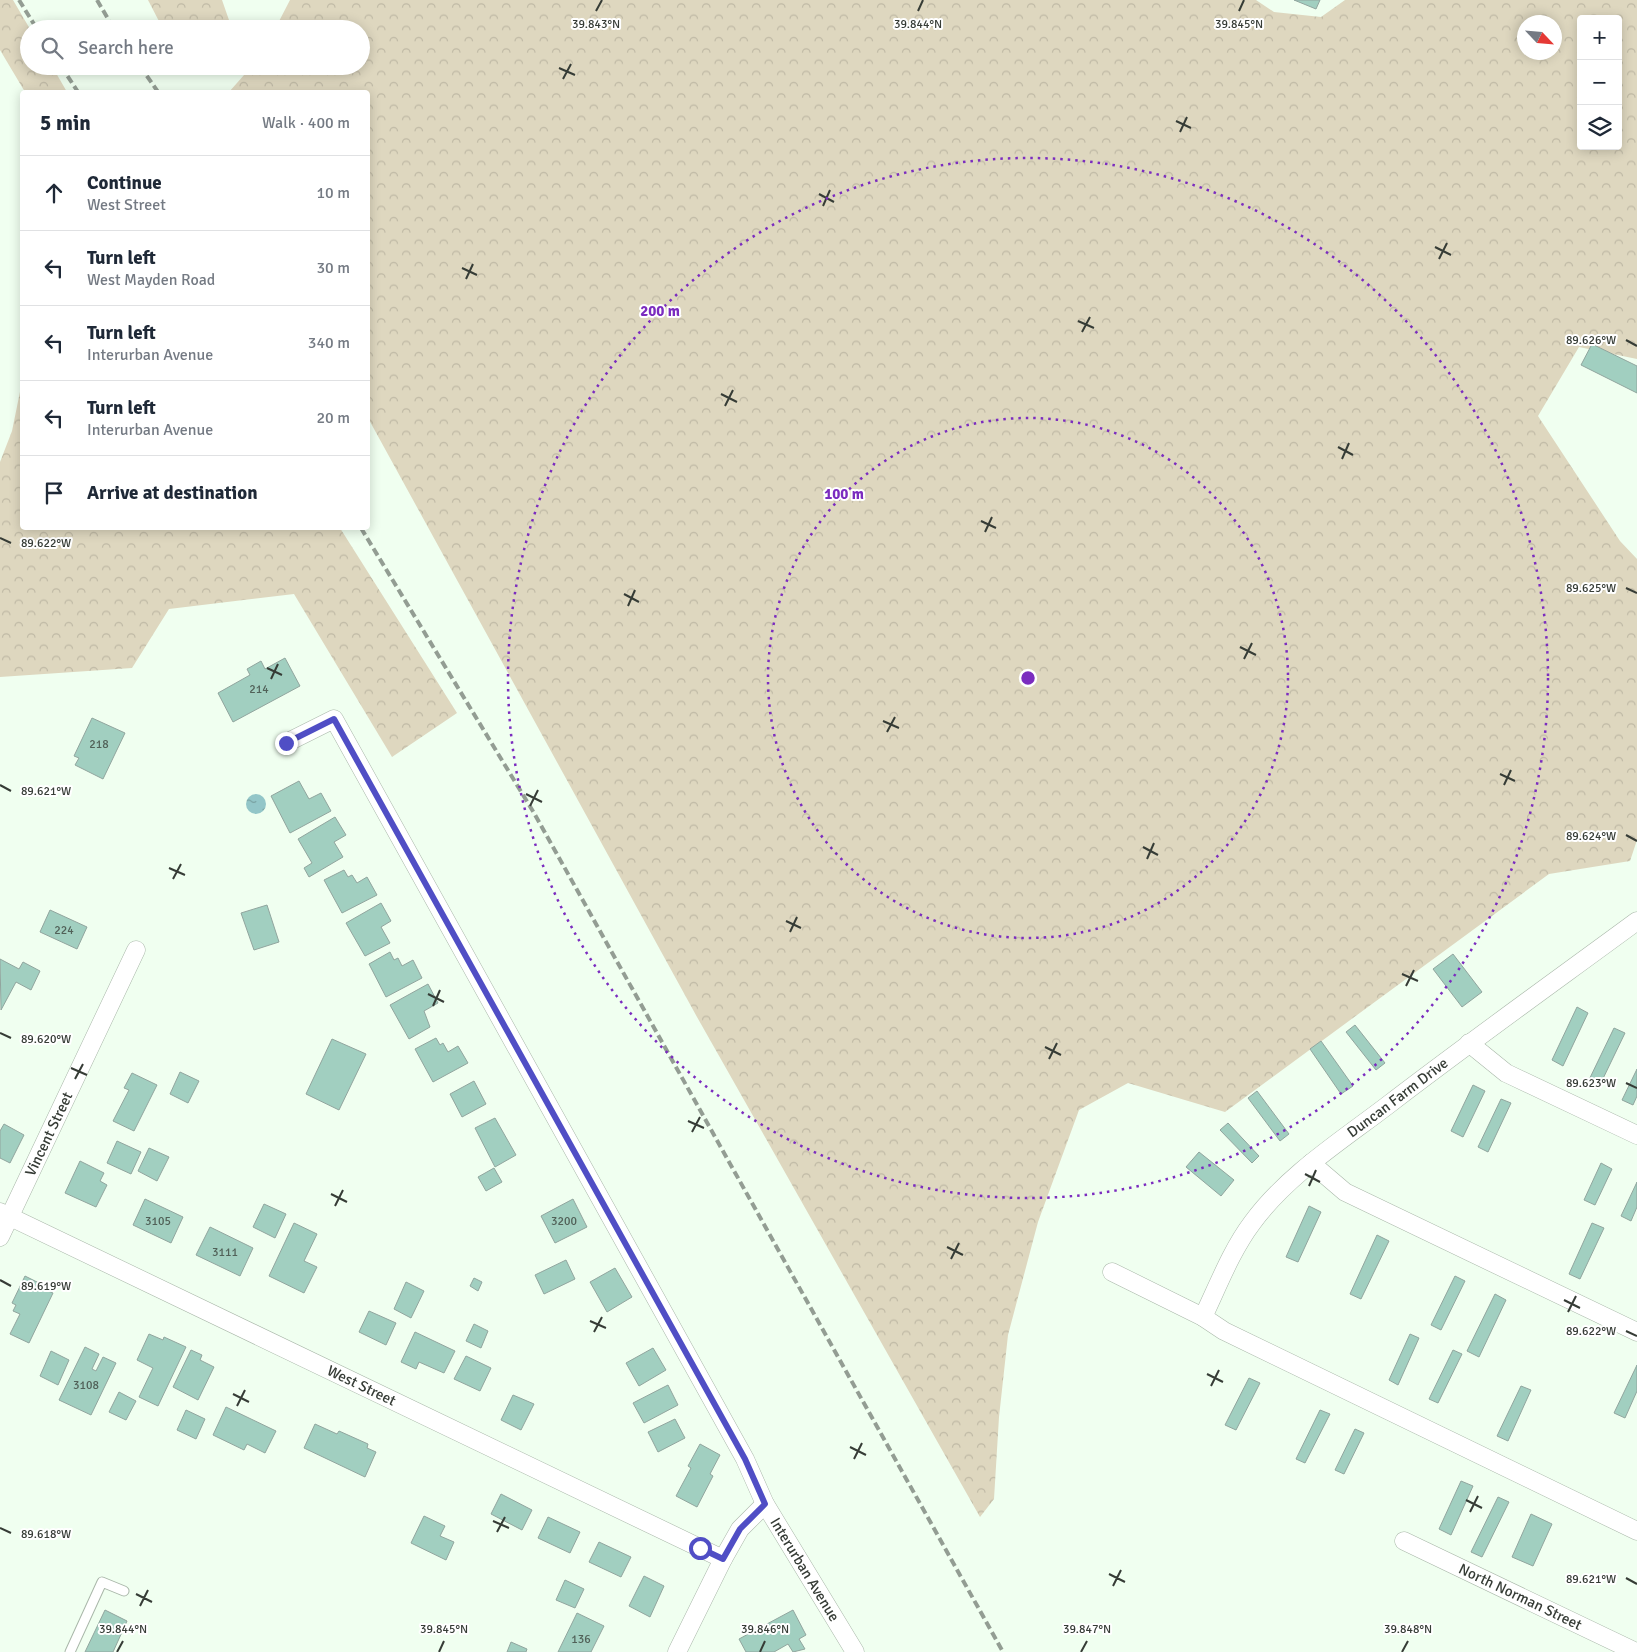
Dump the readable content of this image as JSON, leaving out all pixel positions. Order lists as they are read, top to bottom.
{
  "streets": {
    "street": [
      "Duncan Farm Drive",
      "Vincent Street",
      "West Street",
      "Interurban Avenue",
      "North Norman Street"
    ]
  },
  "crossings": [
    ["Vincent Street", "West Street"]
  ],
  "house_numbers": [
    "214",
    "218",
    "224",
    "3105",
    "3200",
    "3111",
    "3108",
    "136"
  ],
  "north": "bottom right",
  "page": {
    "map_buttons": ["+", "−"],
    "search": "Search here",
    "heading": ["5 min", "Walk · 400 m"],
    "list": [
      ["Continue", "West Street", "10 m"],
      ["Turn left", "West Mayden Road", "30 m"],
      ["Turn left", "Interurban Avenue", "340 m"],
      ["Turn left", "Interurban Avenue", "20 m"],
      "Arrive at destination"
    ]
  },
  "coordinates": [
    "39.843°N",
    "39.844°N",
    "39.845°N",
    "89.626°W",
    "89.622°W",
    "89.625°W",
    "89.621°W",
    "89.624°W",
    "89.620°W",
    "89.623°W",
    "89.619°W",
    "89.618°W",
    "39.846°N",
    "39.847°N",
    "39.848°N"
  ],
  "rings": ["200 m", "100 m"]
}
